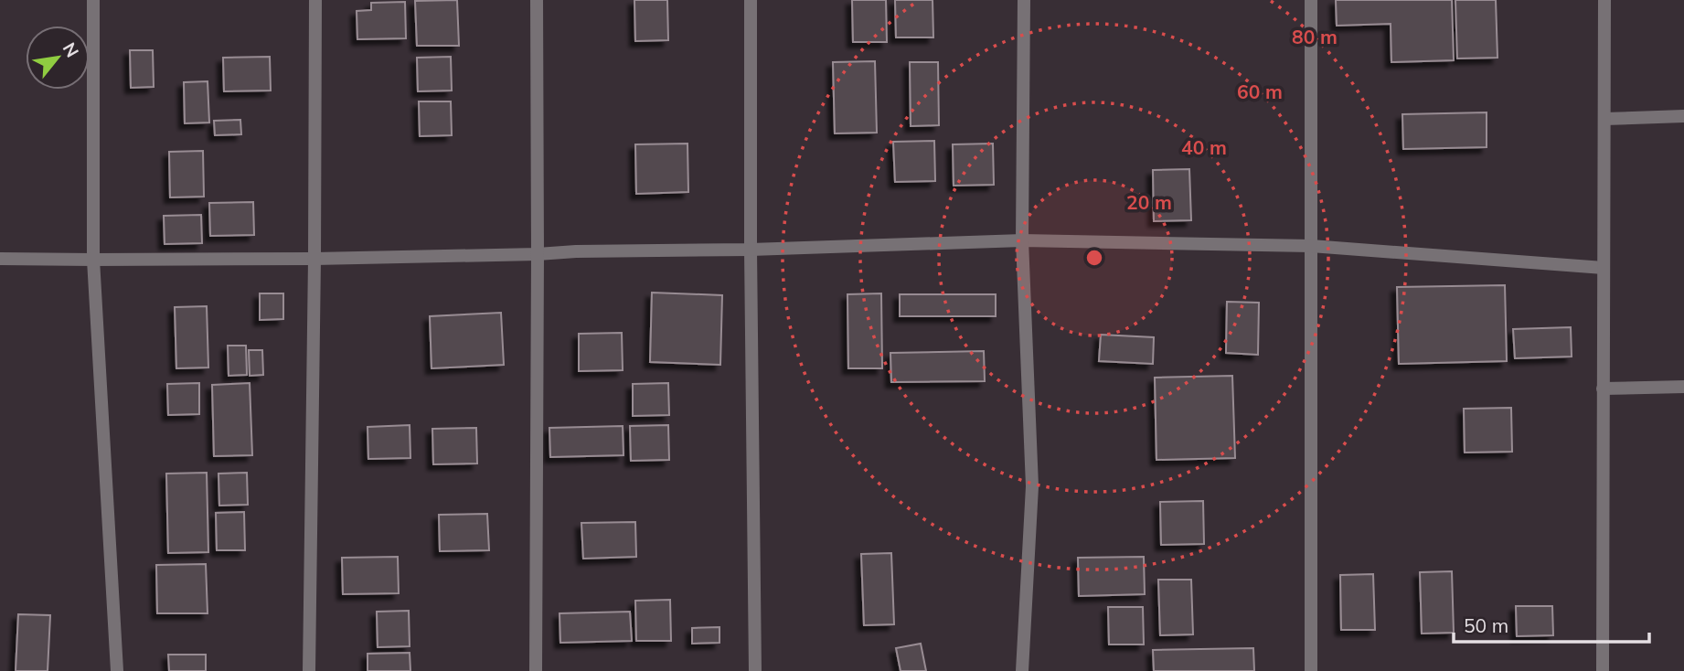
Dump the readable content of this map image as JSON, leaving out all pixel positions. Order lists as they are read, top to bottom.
{
  "scale_bar": "50 m",
  "north": "top right",
  "rings": [
    "80 m",
    "60 m",
    "40 m",
    "20 m"
  ]
}
